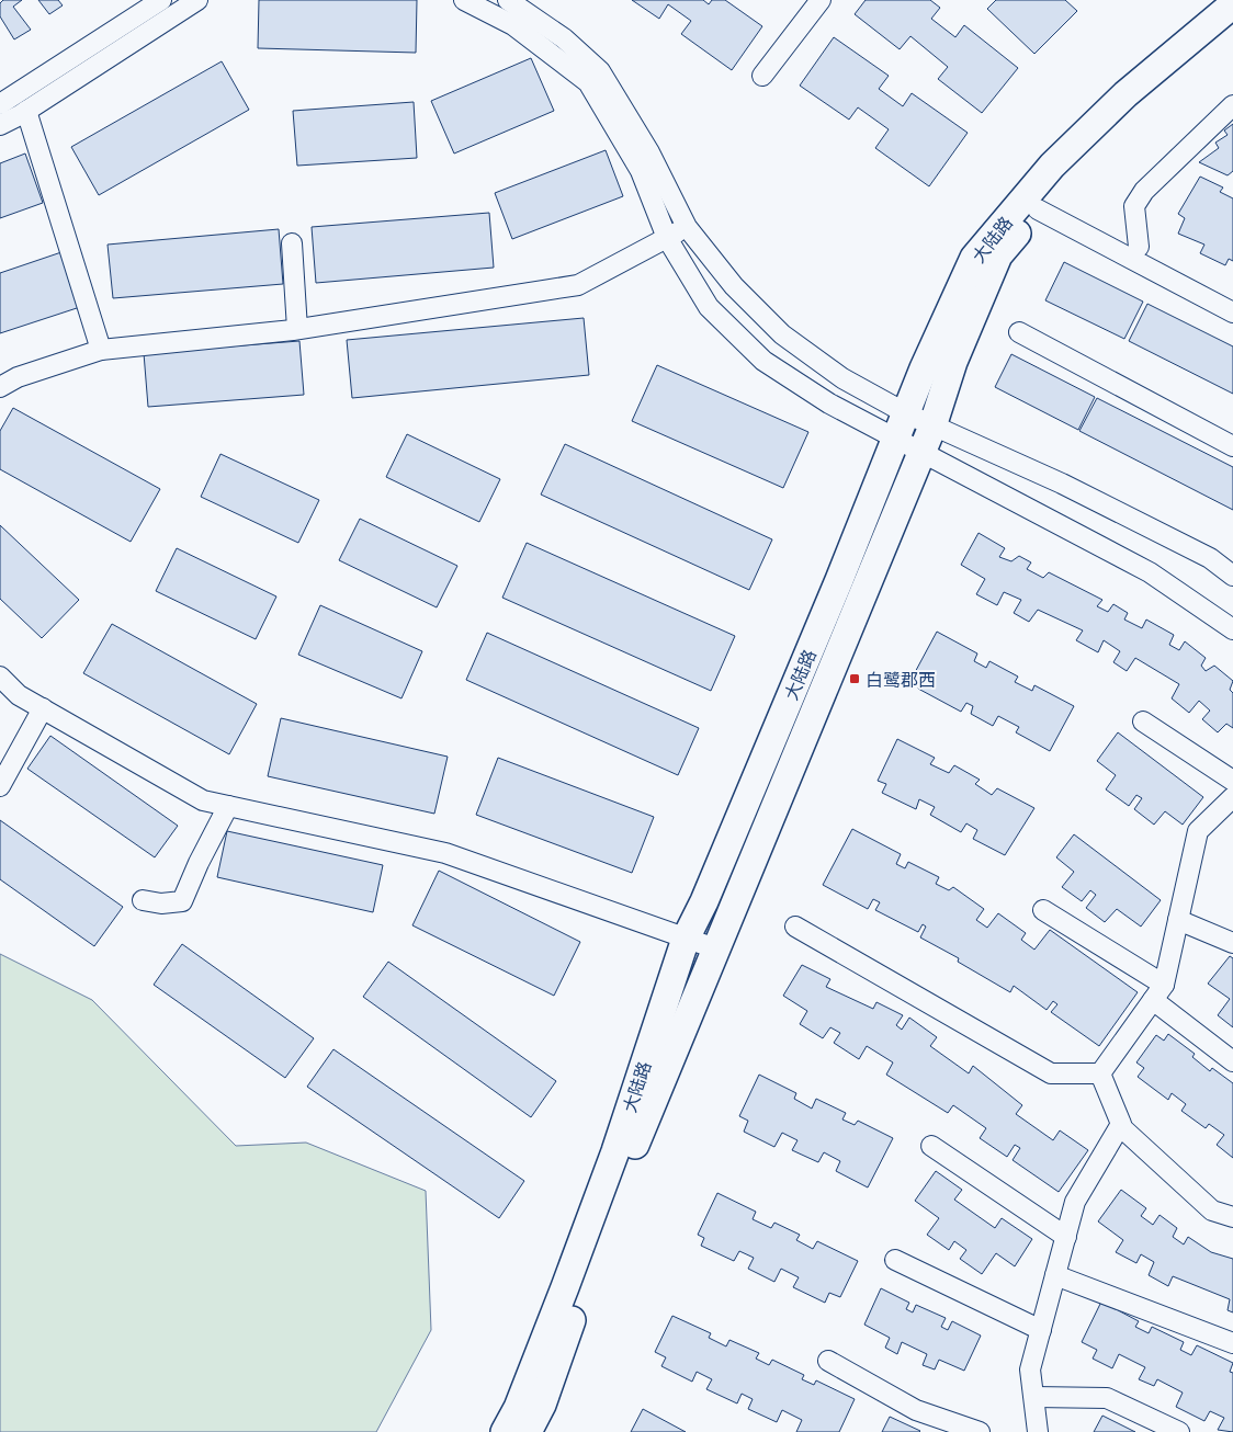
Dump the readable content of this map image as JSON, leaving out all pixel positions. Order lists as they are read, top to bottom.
{
  "streets": {
    "main road": ["大陆路"]
  },
  "places": {
    "transit": ["白鹭郡西"]
  }
}
